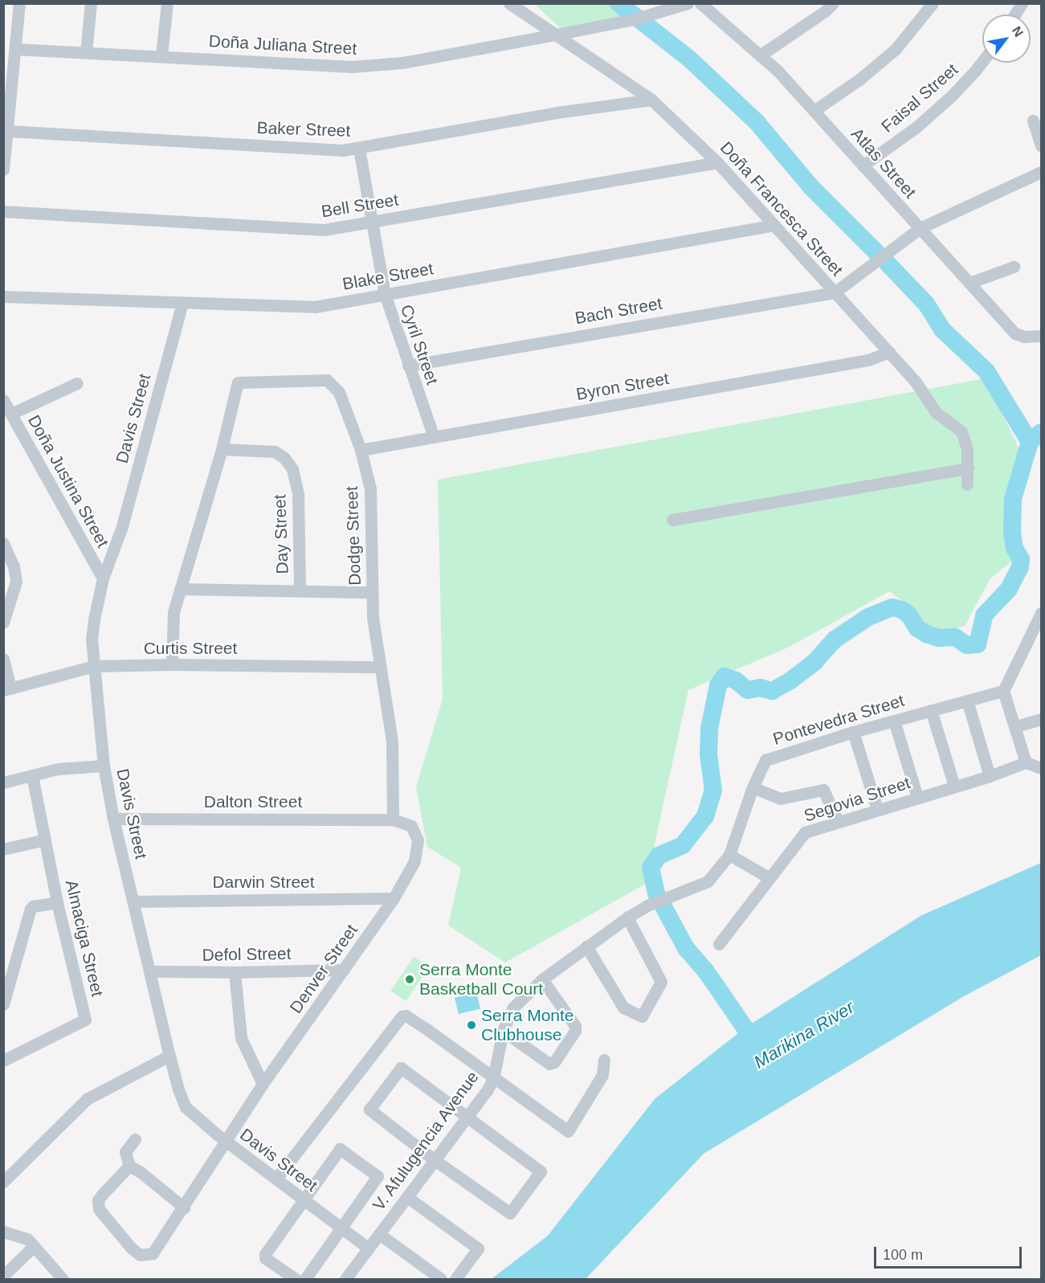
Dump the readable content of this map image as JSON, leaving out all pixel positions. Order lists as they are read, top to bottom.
{
  "streets": {
    "street": [
      "Doña Juliana Street",
      "Faisal Street",
      "Baker Street",
      "Atlas Street",
      "Bell Street",
      "Doña Francesca Street",
      "Blake Street",
      "Bach Street",
      "Cyril Street",
      "Byron Street",
      "Davis Street",
      "Doña Justina Street",
      "Day Street",
      "Dodge Street",
      "Curtis Street",
      "Pontevedra Street",
      "Segovia Street",
      "Dalton Street",
      "Darwin Street",
      "Almaciga Street",
      "Defol Street",
      "Denver Street",
      "V. Afulugencia Avenue"
    ]
  },
  "crossings": [
    ["Doña Juliana Street", "Doña Francesca Street"],
    ["Faisal Street", "Atlas Street"],
    ["Baker Street", "Doña Francesca Street"],
    ["Baker Street", "Cyril Street"],
    ["Bell Street", "Doña Francesca Street"],
    ["Bell Street", "Cyril Street"],
    ["Doña Francesca Street", "Blake Street"],
    ["Doña Francesca Street", "Bach Street"],
    ["Doña Francesca Street", "Byron Street"],
    ["Blake Street", "Cyril Street"],
    ["Blake Street", "Davis Street"],
    ["Bach Street", "Cyril Street"],
    ["Cyril Street", "Byron Street"],
    ["Byron Street", "Dodge Street"],
    ["Davis Street", "Doña Justina Street"],
    ["Davis Street", "Curtis Street"],
    ["Davis Street", "Dalton Street"],
    ["Davis Street", "Darwin Street"],
    ["Davis Street", "Defol Street"],
    ["Davis Street", "Denver Street"],
    ["Davis Street", "V. Afulugencia Avenue"],
    ["Day Street", "Dodge Street"],
    ["Dodge Street", "Curtis Street"],
    ["Dodge Street", "Dalton Street"],
    ["Dodge Street", "Denver Street"],
    ["Pontevedra Street", "V. Afulugencia Avenue"],
    ["Dalton Street", "Denver Street"],
    ["Darwin Street", "Denver Street"],
    ["Defol Street", "Denver Street"]
  ],
  "water": ["Marikina River"],
  "places": ["Serra Monte Basketball Court", "Serra Monte Clubhouse"],
  "scale_bar": "100 m",
  "north": "top right"
}
